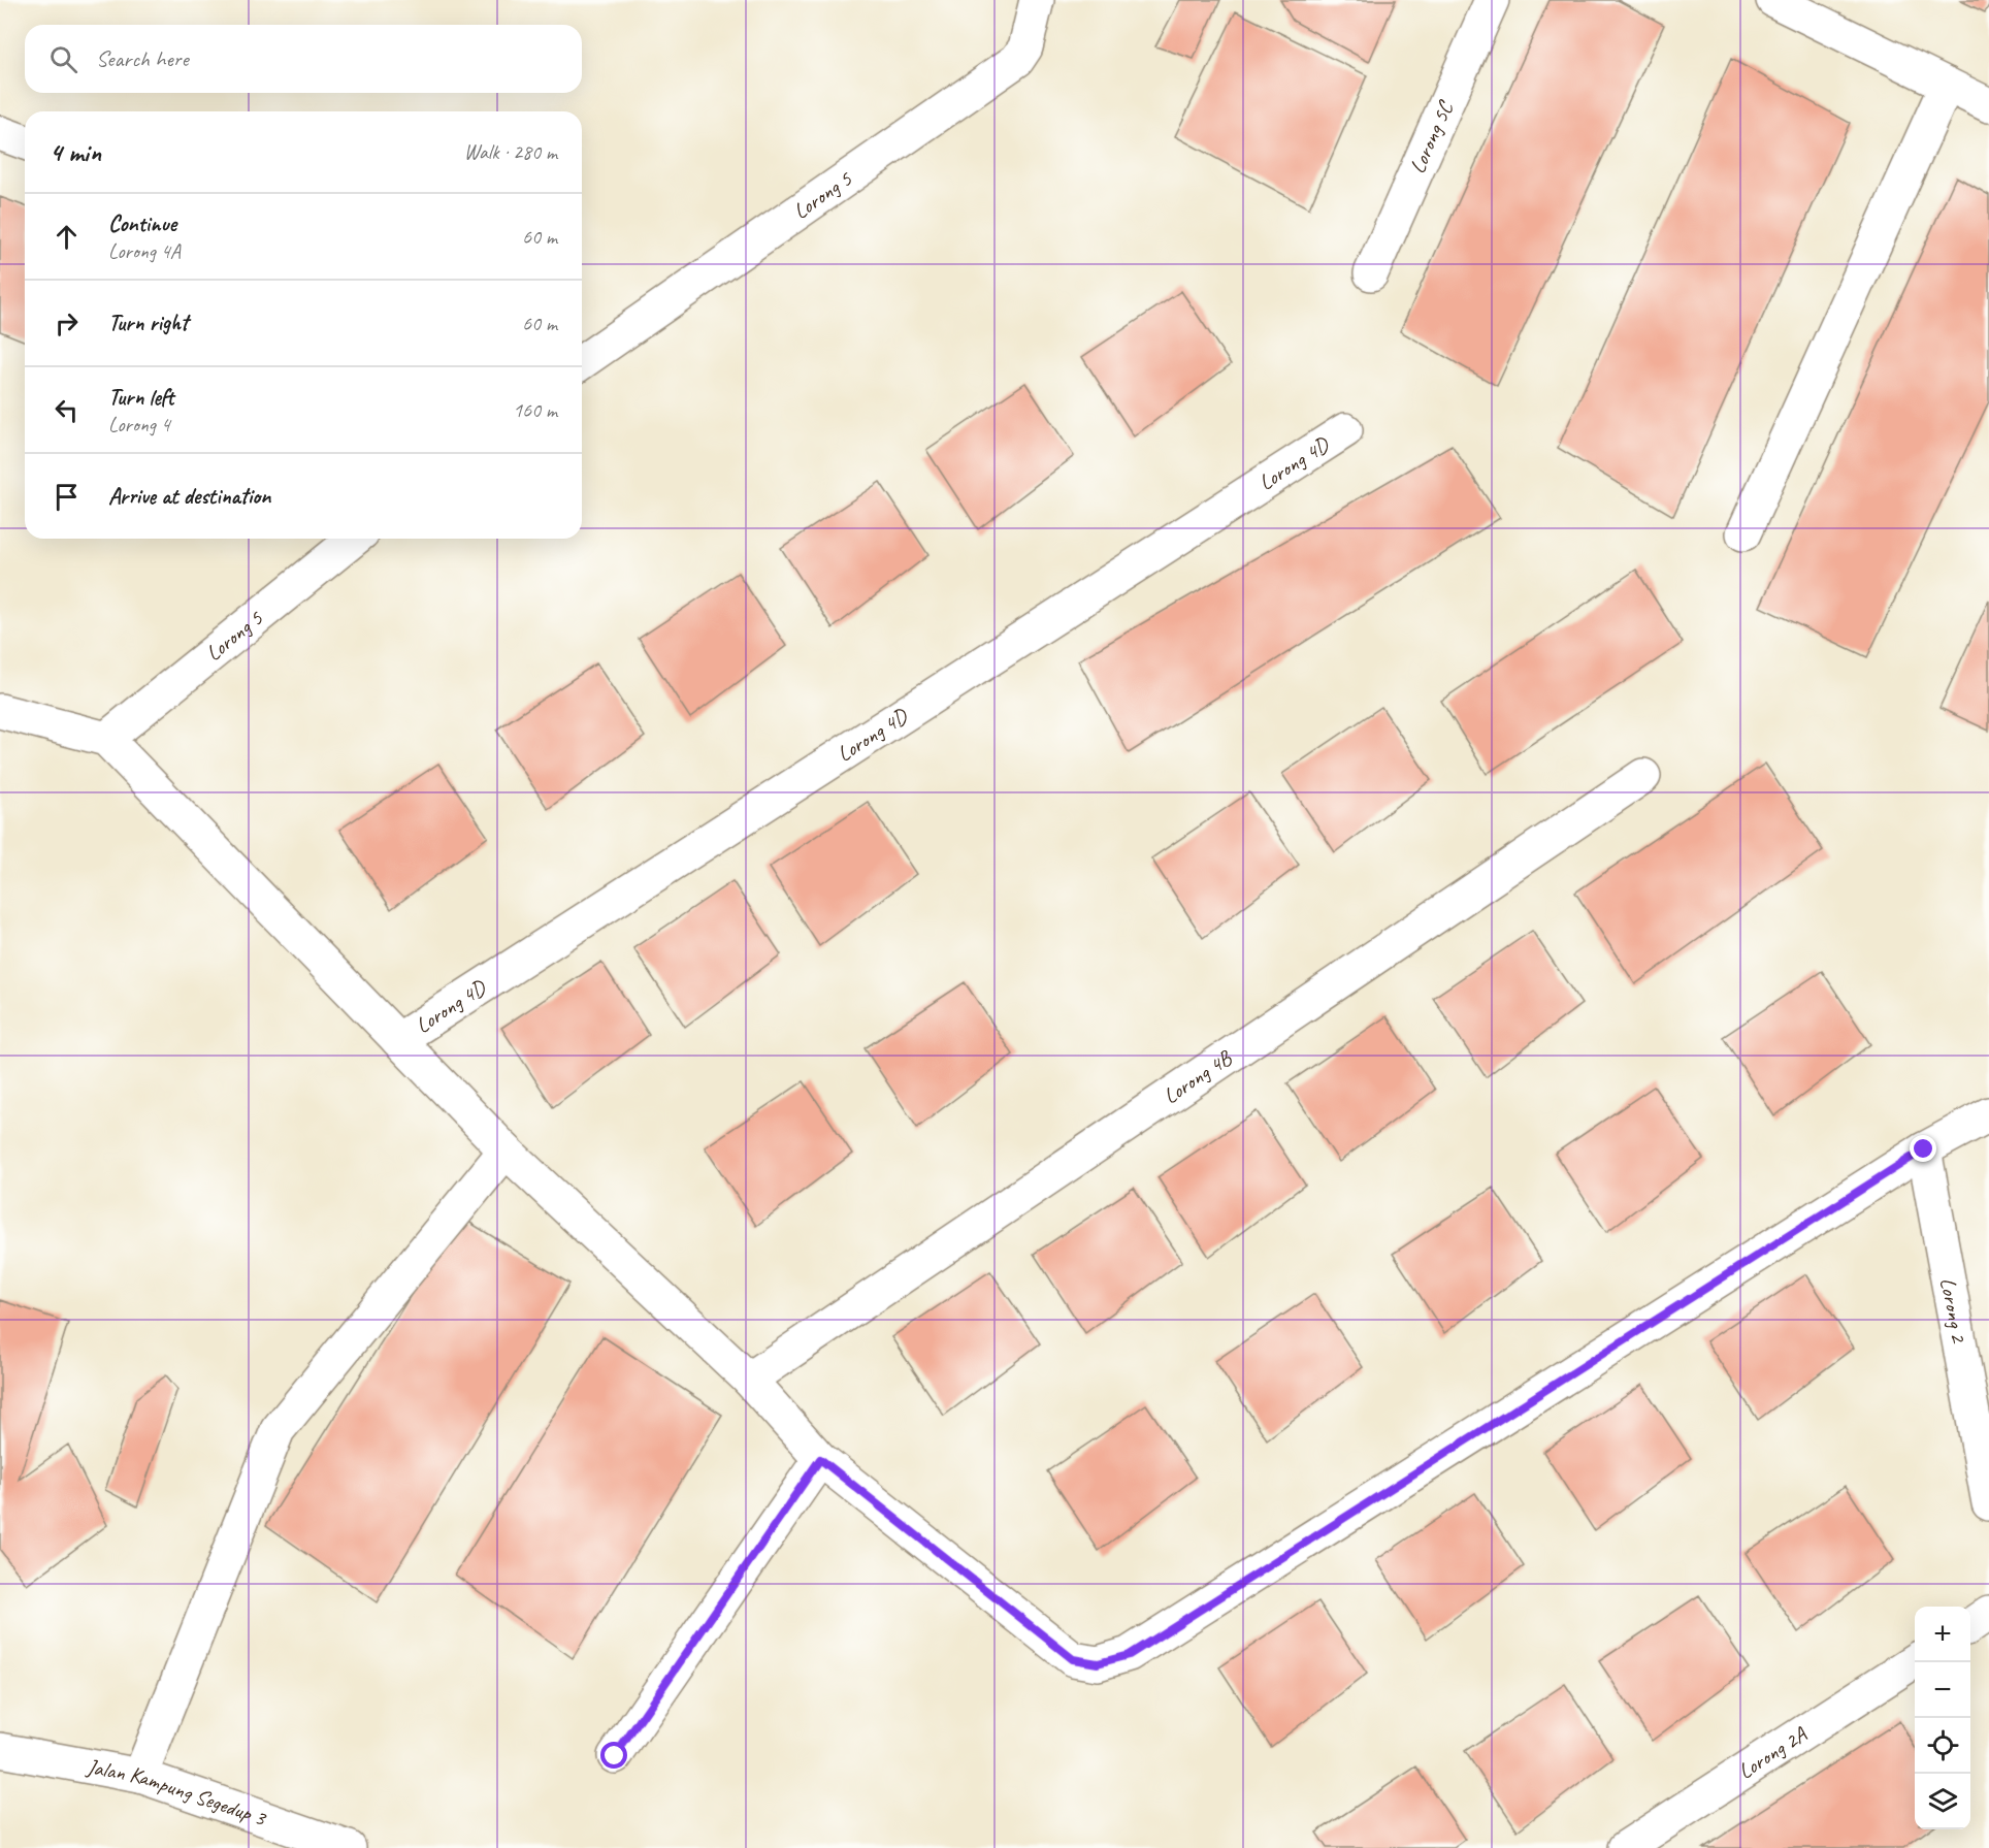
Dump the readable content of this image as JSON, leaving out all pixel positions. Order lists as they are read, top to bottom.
{
  "streets": {
    "street": [
      "Lorong 5C",
      "Lorong 5",
      "Lorong 4D",
      "Lorong 4B",
      "Lorong 2",
      "Lorong 2A",
      "Jalan Kampung Segedup 3"
    ]
  },
  "page": {
    "search": "Search here",
    "heading": ["4 min", "Walk · 280 m"],
    "list": [
      ["Continue", "Lorong 4A", "60 m"],
      ["Turn right", "60 m"],
      ["Turn left", "Lorong 4", "160 m"],
      "Arrive at destination"
    ],
    "map_buttons": ["+", "−"]
  }
}
